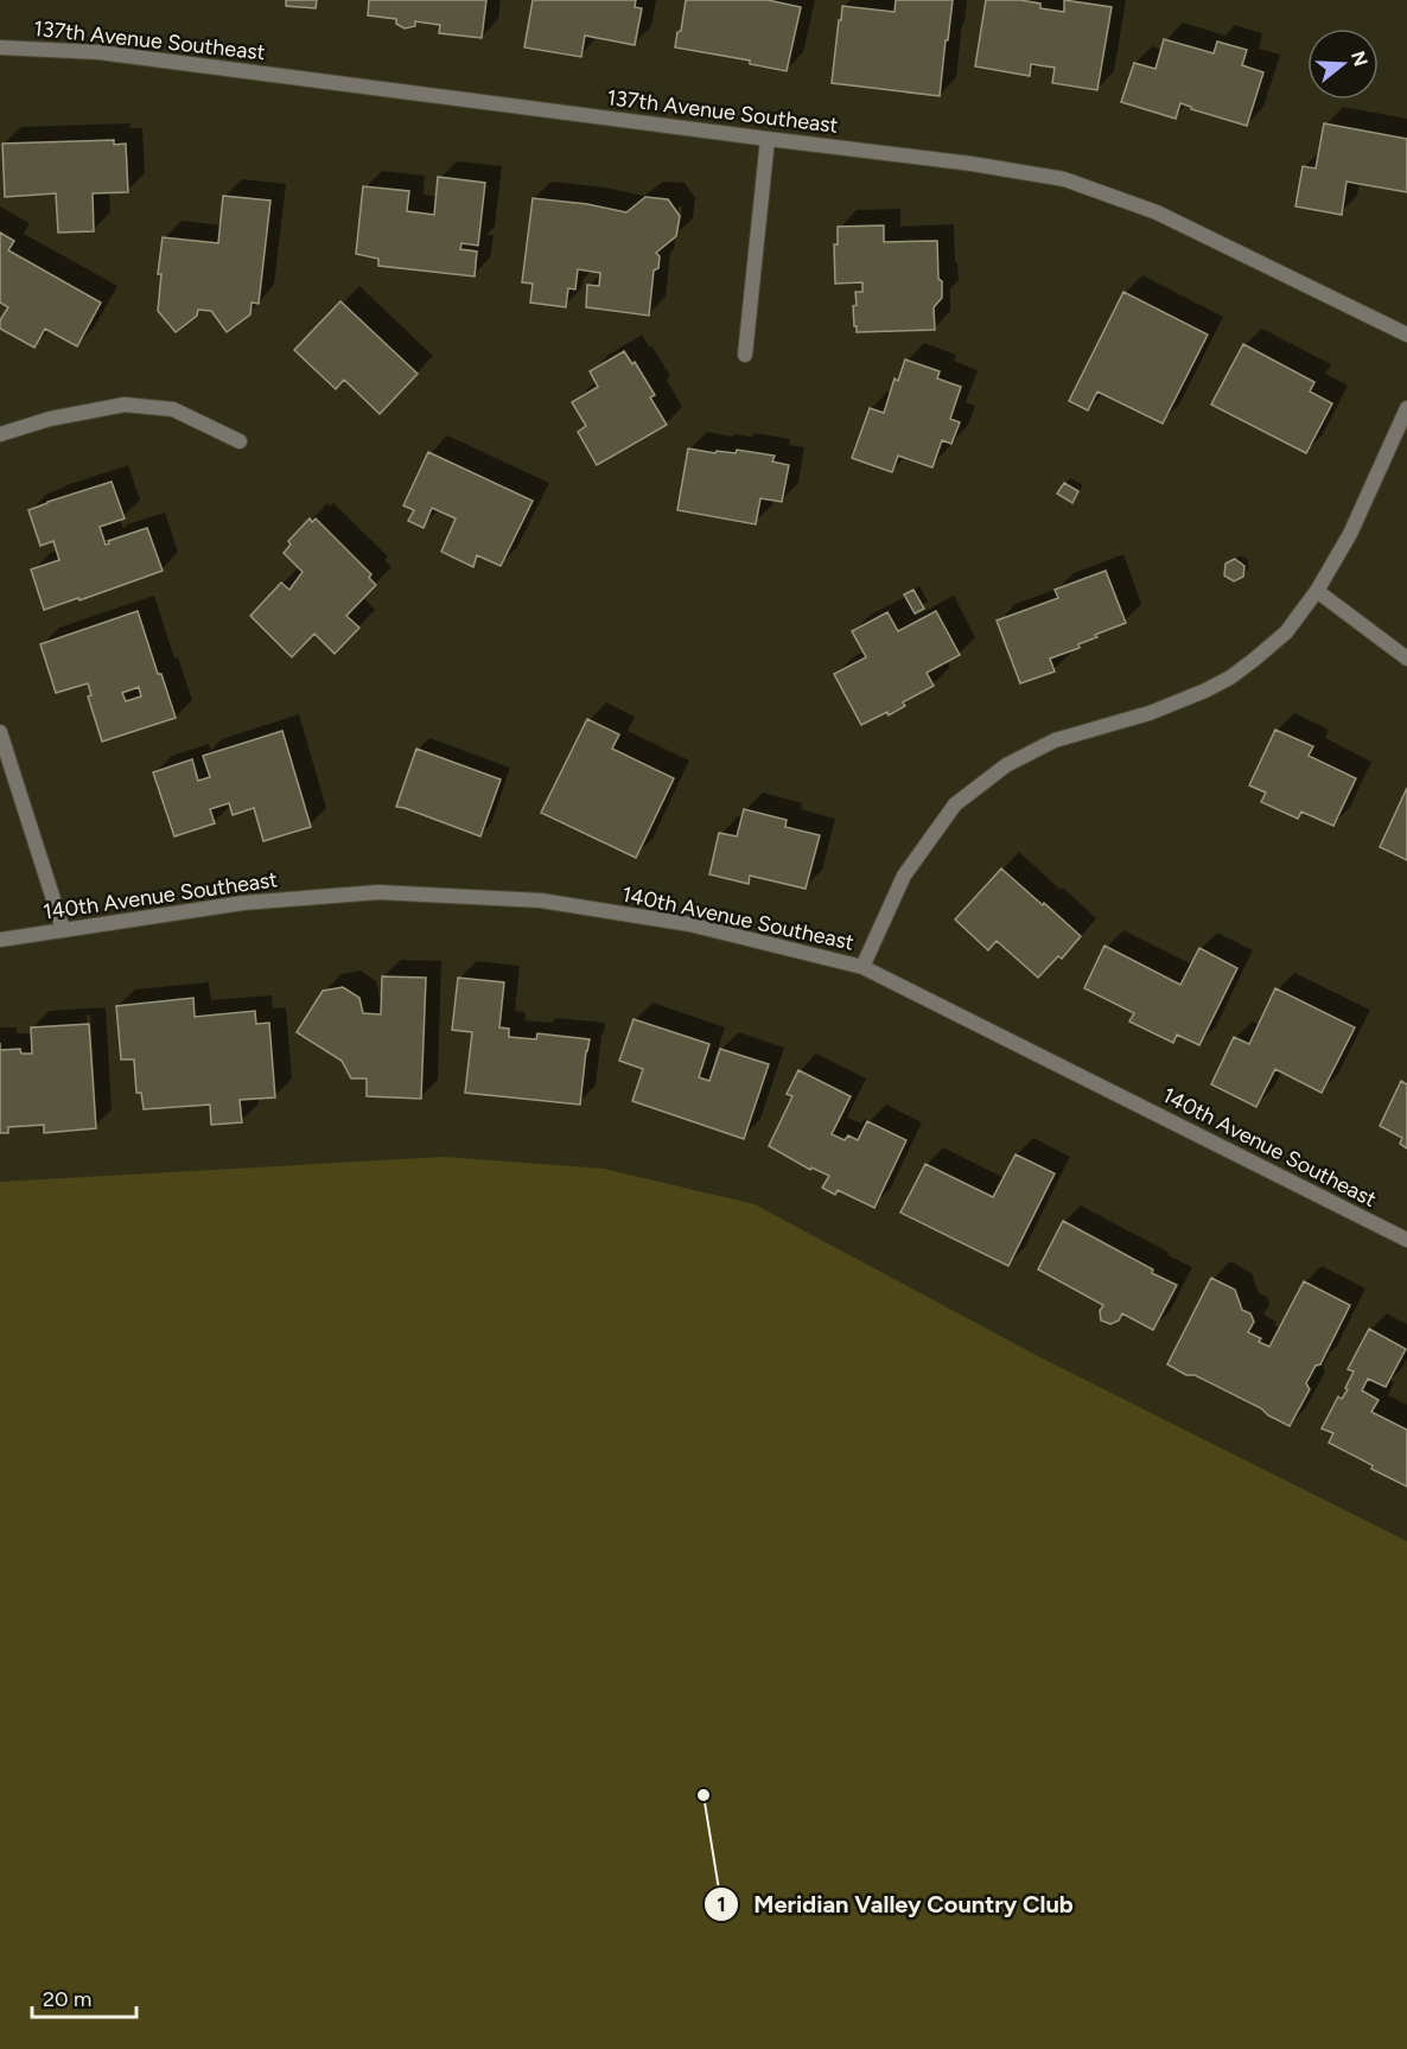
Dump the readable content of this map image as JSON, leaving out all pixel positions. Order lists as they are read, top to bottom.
{
  "streets": {
    "street": ["137th Avenue Southeast", "140th Avenue Southeast"]
  },
  "places": ["Meridian Valley Country Club"],
  "scale_bar": "20 m",
  "north": "right"
}
